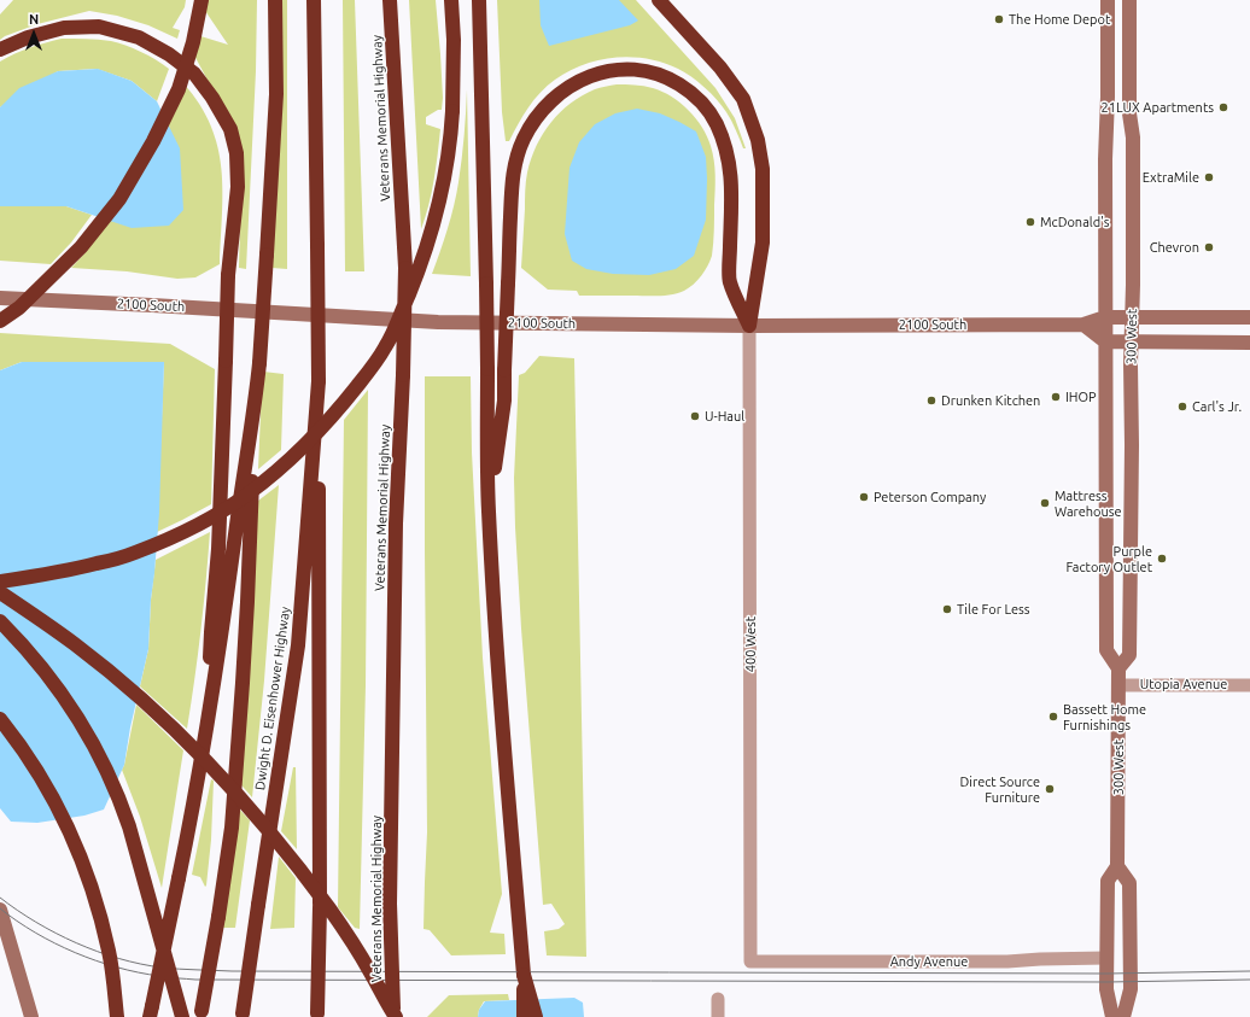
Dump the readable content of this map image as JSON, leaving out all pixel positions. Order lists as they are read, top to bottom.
{
  "streets": {
    "highway": ["Veterans Memorial Highway", "Dwight D. Eisenhower Highway"],
    "main road": ["2100 South", "300 West"],
    "street": ["400 West", "Utopia Avenue", "Andy Avenue"]
  },
  "crossings": [
    ["2100 South", "300 West"],
    ["2100 South", "400 West"],
    ["300 West", "Utopia Avenue"],
    ["300 West", "Andy Avenue"],
    ["400 West", "Andy Avenue"]
  ],
  "places": [
    "The Home Depot",
    "21LUX Apartments",
    "ExtraMile",
    "McDonald's",
    "Chevron",
    "IHOP",
    "Drunken Kitchen",
    "Carl's Jr.",
    "U-Haul",
    "Peterson Company",
    "Mattress Warehouse",
    "Purple Factory Outlet",
    "Tile For Less",
    "Bassett Home Furnishings",
    "Direct Source Furniture"
  ],
  "north": "top"
}
